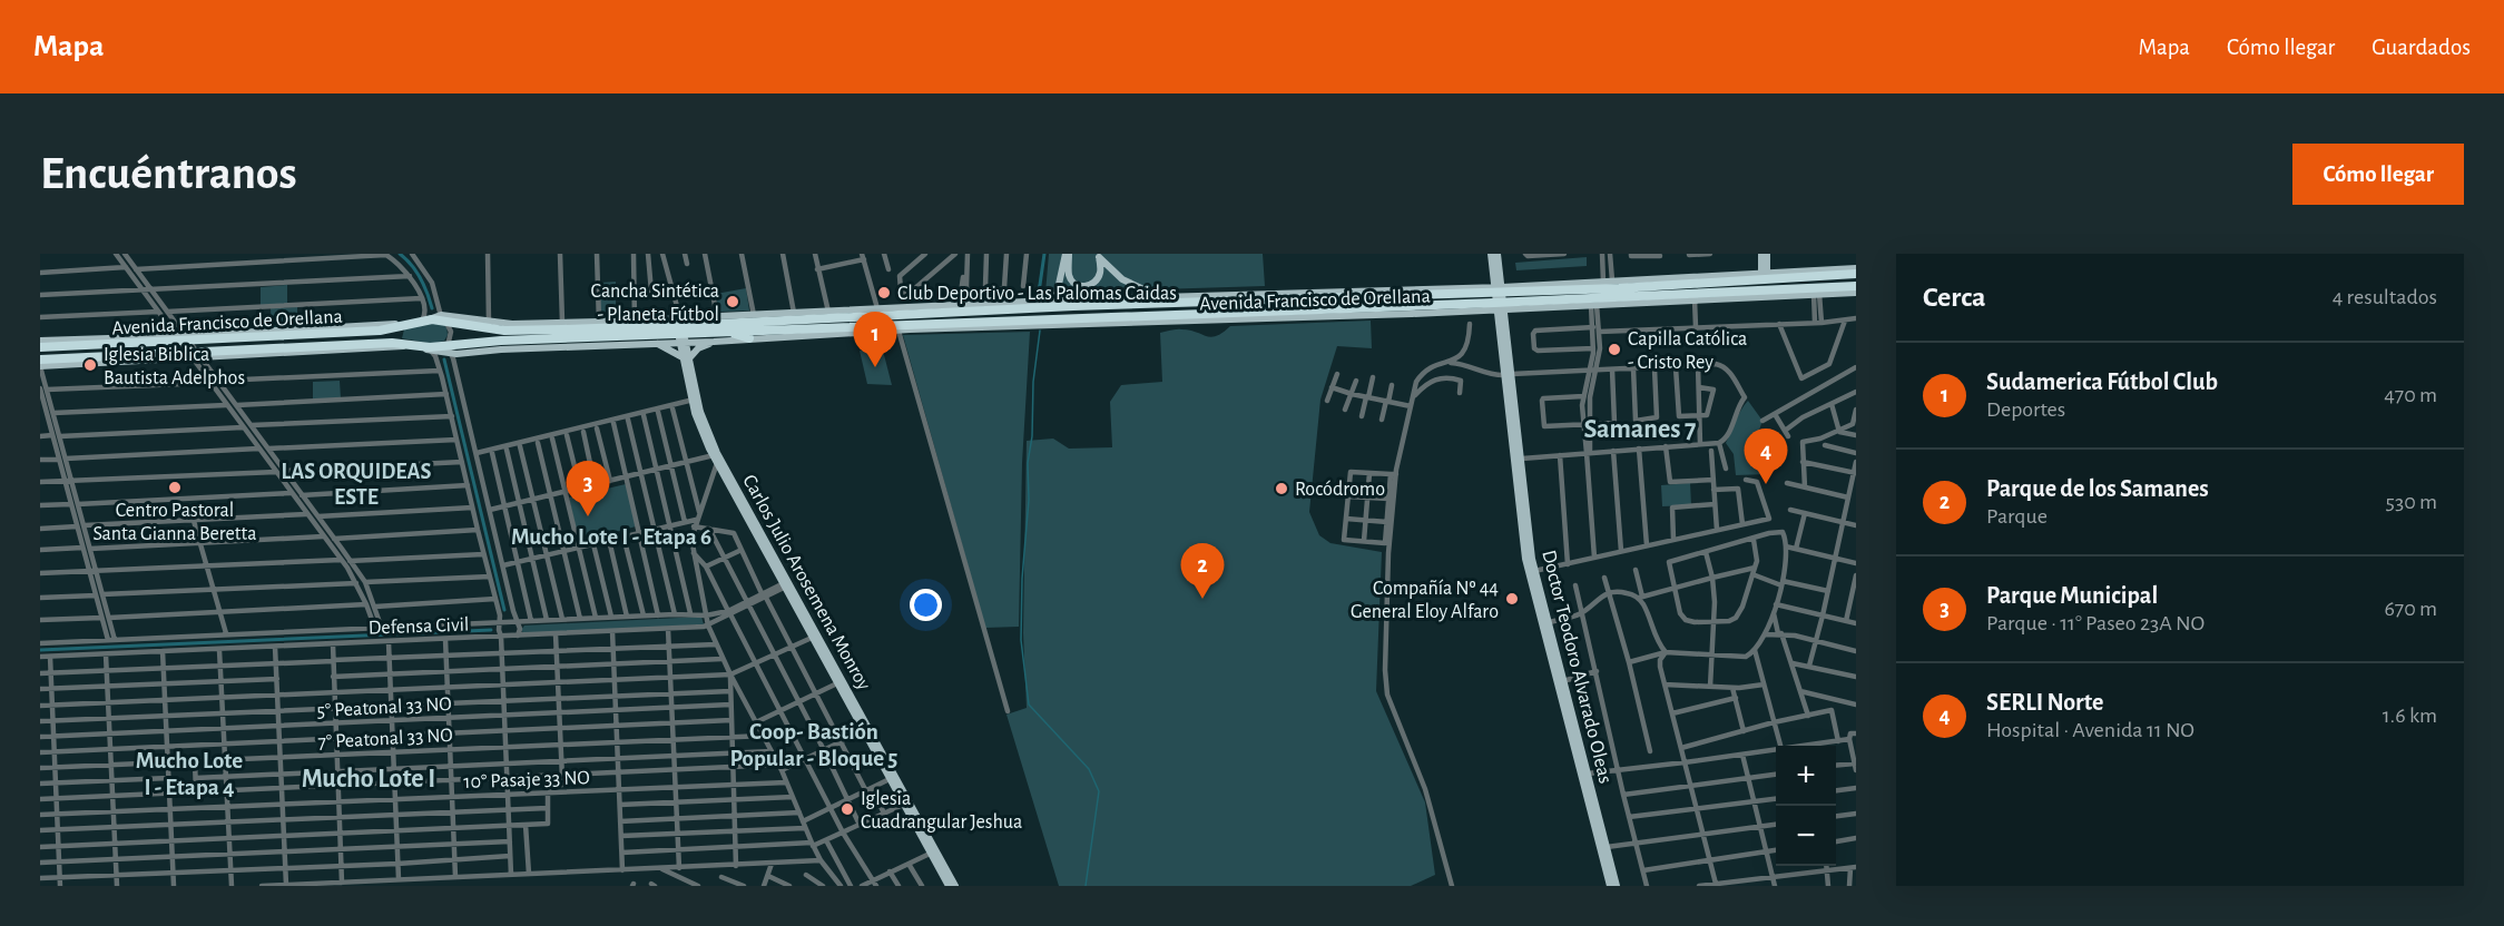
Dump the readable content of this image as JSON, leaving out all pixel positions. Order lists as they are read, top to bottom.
{
  "streets": {
    "highway": ["Avenida Francisco de Orellana"],
    "main road": ["Carlos Julio Arosemena Monroy", "Doctor Teodoro Alvarado Oleas"],
    "street": [
      "Defensa Civil",
      "5° Peatonal 33 NO",
      "7° Peatonal 33 NO",
      "10° Pasaje 33 NO"
    ]
  },
  "crossings": [
    ["Avenida Francisco de Orellana", "Carlos Julio Arosemena Monroy"],
    ["Avenida Francisco de Orellana", "Doctor Teodoro Alvarado Oleas"],
    ["Carlos Julio Arosemena Monroy", "Defensa Civil"]
  ],
  "districts": [
    "Samanes 7",
    "LAS ORQUIDEAS ESTE",
    "Mucho Lote I - Etapa 6",
    "Coop- Bastión Popular - Bloque 5",
    "Mucho Lote I - Etapa 4",
    "Mucho Lote I"
  ],
  "places": [
    "Club Deportivo - Las Palomas Caidas",
    "Cancha Sintética - Planeta Fútbol",
    "Capilla Católica - Cristo Rey",
    "Iglesia Biblica Bautista Adelphos",
    "Centro Pastoral Santa Gianna Beretta",
    "Rocódromo",
    "Compañía Nº 44 General Eloy Alfaro",
    "Iglesia Cuadrangular Jeshua"
  ],
  "page": {
    "header": "Mapa",
    "nav": ["Mapa", "Cómo llegar", "Guardados"],
    "buttons": "Cómo llegar",
    "title": "Encuéntranos",
    "heading": ["Cerca", "4 resultados"],
    "pins": [
      "1",
      "4",
      "3",
      "2"
    ],
    "list": [
      {
        "mark": "1",
        "name": "Sudamerica Fútbol Club",
        "note": "Deportes",
        "value": "470 m"
      },
      {
        "mark": "2",
        "name": "Parque de los Samanes",
        "note": "Parque",
        "value": "530 m"
      },
      {
        "mark": "3",
        "name": "Parque Municipal",
        "note": "Parque · 11° Paseo 23A NO",
        "value": "670 m"
      },
      {
        "mark": "4",
        "name": "SERLI Norte",
        "note": "Hospital · Avenida 11 NO",
        "value": "1.6 km"
      }
    ],
    "map_buttons": ["+", "−"]
  }
}
